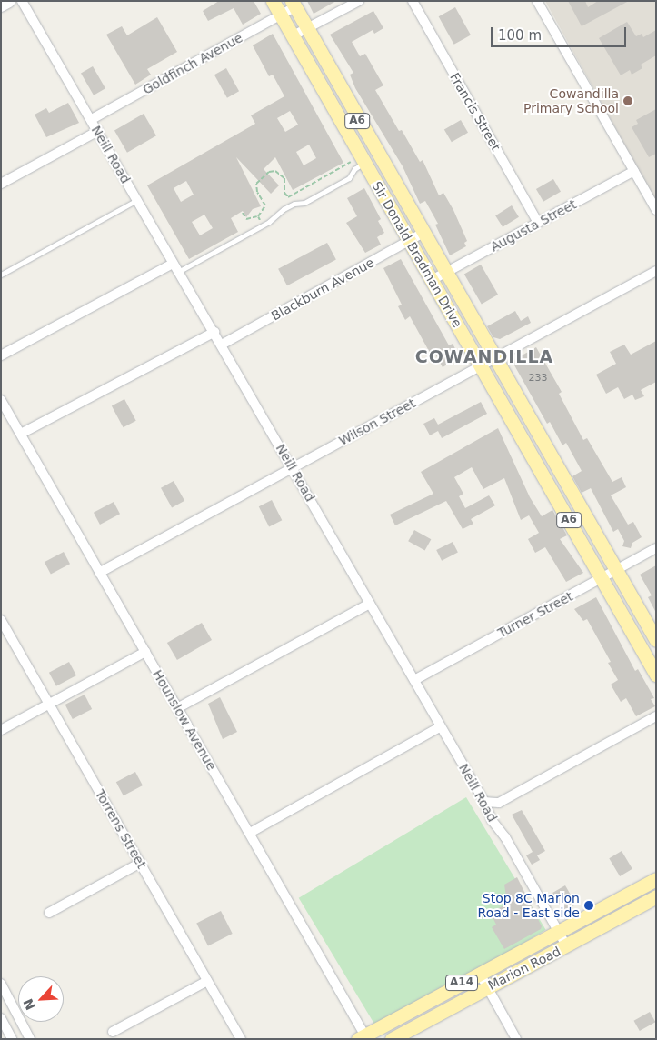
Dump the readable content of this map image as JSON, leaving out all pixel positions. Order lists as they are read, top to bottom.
{
  "streets": {
    "main road": [
      "A6",
      "Sir Donald Bradman Drive",
      "Marion Road",
      "A14"
    ],
    "street": [
      "Goldfinch Avenue",
      "Francis Street",
      "Neill Road",
      "Augusta Street",
      "Blackburn Avenue",
      "Wilson Street",
      "Turner Street",
      "Hounslow Avenue",
      "Torrens Street"
    ]
  },
  "crossings": [
    ["Goldfinch Avenue", "Neill Road"],
    ["Goldfinch Avenue", "Sir Donald Bradman Drive"],
    ["Francis Street", "Augusta Street"],
    ["Neill Road", "Blackburn Avenue"],
    ["Neill Road", "Wilson Street"],
    ["Neill Road", "Turner Street"],
    ["Neill Road", "Marion Road"],
    ["Augusta Street", "Sir Donald Bradman Drive"],
    ["Sir Donald Bradman Drive", "Blackburn Avenue"],
    ["Sir Donald Bradman Drive", "Wilson Street"],
    ["Sir Donald Bradman Drive", "Turner Street"],
    ["Wilson Street", "Hounslow Avenue"],
    ["Hounslow Avenue", "Marion Road"]
  ],
  "districts": ["COWANDILLA"],
  "places": ["Cowandilla Primary School", "Stop 8C Marion Road - East side"],
  "house_numbers": ["233"],
  "scale_bar": "100 m",
  "north": "bottom left"
}
